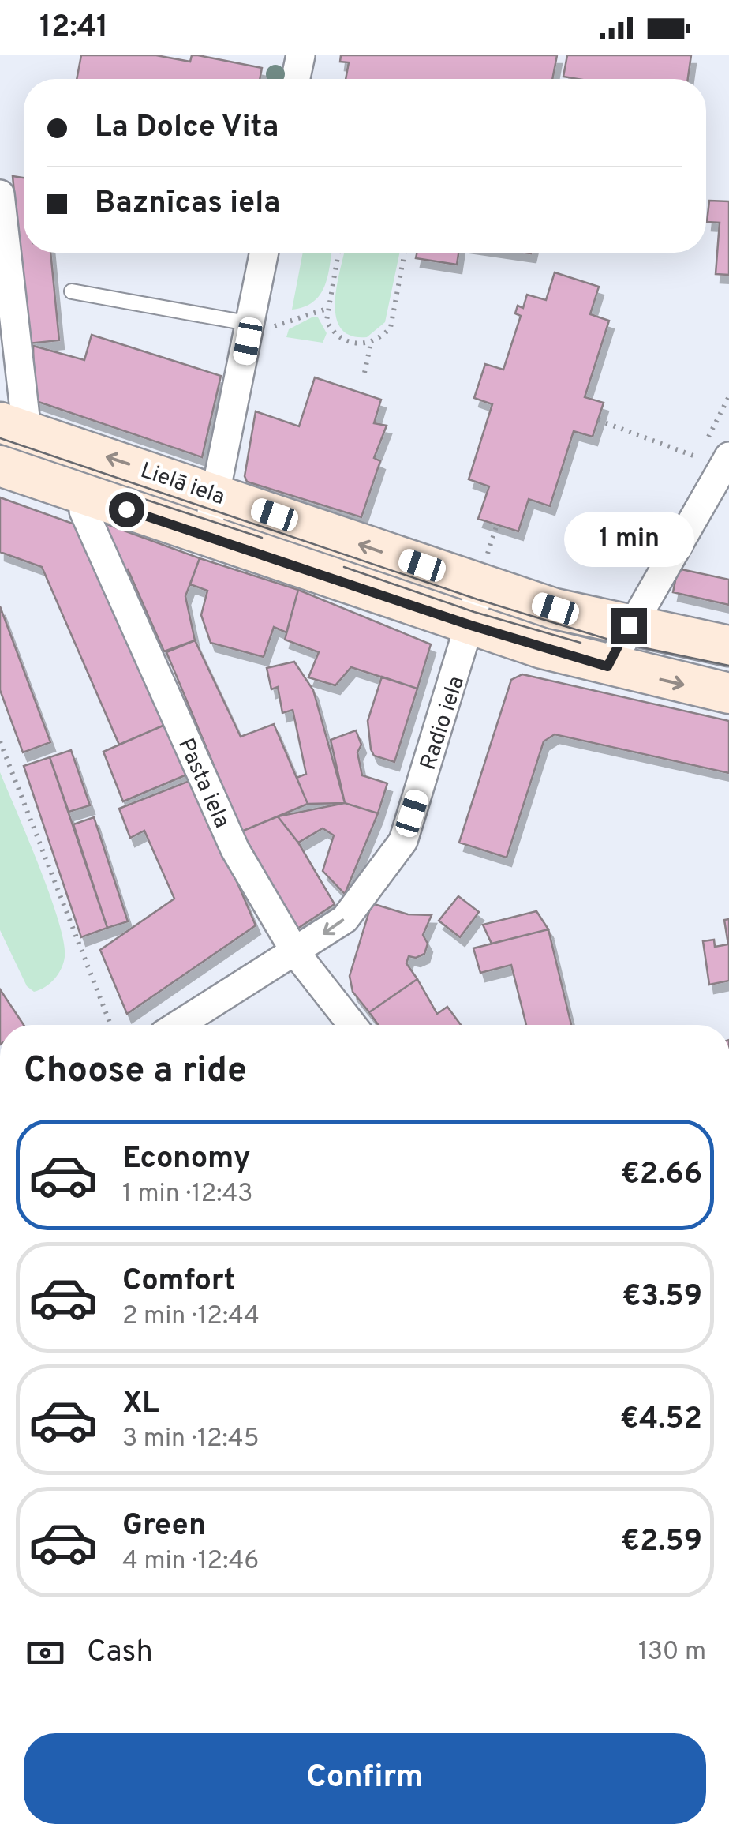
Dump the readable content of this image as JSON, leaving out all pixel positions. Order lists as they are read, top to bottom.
{
  "streets": {
    "street": ["Lielā iela", "Radio iela", "Pasta iela"]
  },
  "crossings": [
    ["Lielā iela", "Radio iela"],
    ["Radio iela", "Pasta iela"]
  ],
  "one_way": ["Radio iela"],
  "page": {
    "status": "12:41",
    "banner": ["La Dolce Vita", "Baznīcas iela"],
    "bubble": "1 min",
    "heading": "Choose a ride",
    "list": [
      {
        "name": "Economy",
        "note": "1 min · 12:43",
        "value": "€2.66"
      },
      {
        "name": "Comfort",
        "note": "2 min · 12:44",
        "value": "€3.59"
      },
      {
        "name": "XL",
        "note": "3 min · 12:45",
        "value": "€4.52"
      },
      {
        "name": "Green",
        "note": "4 min · 12:46",
        "value": "€2.59"
      }
    ],
    "pay": ["Cash", "130 m"],
    "buttons": "Confirm"
  }
}
